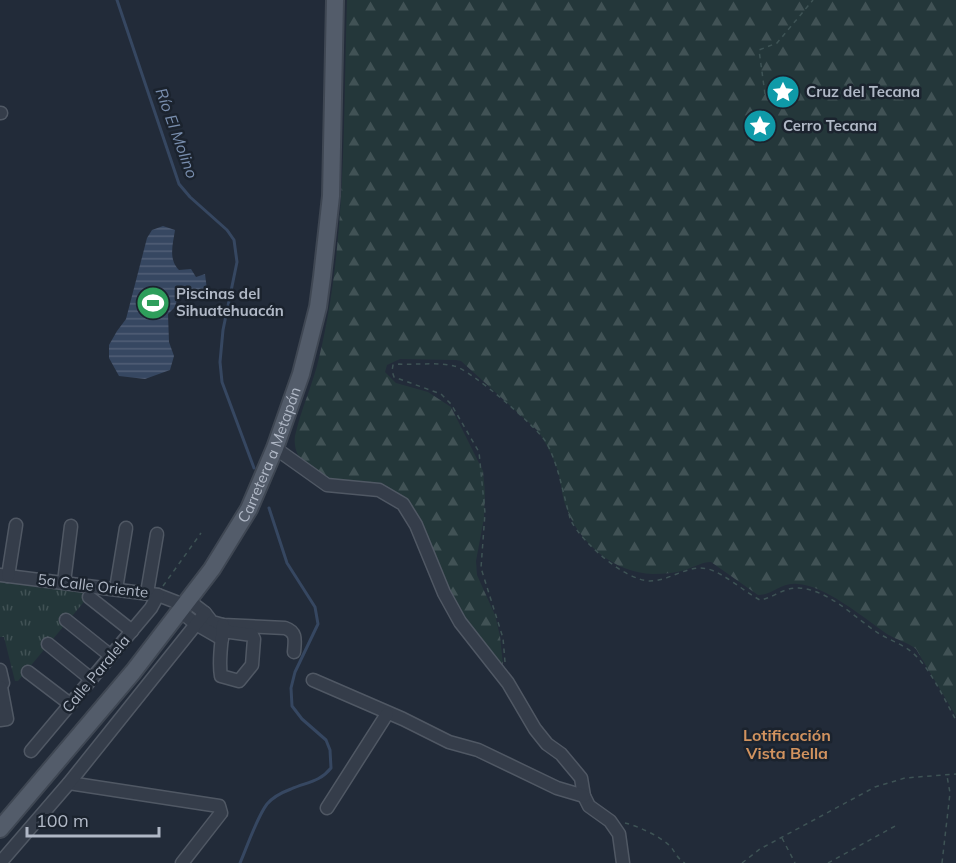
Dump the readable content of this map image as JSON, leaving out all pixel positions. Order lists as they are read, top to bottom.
{
  "streets": {
    "main road": ["Carretera a Metapán"],
    "street": ["5a Calle Oriente", "Calle Paralela"]
  },
  "crossings": [
    ["Carretera a Metapán", "5a Calle Oriente"],
    ["5a Calle Oriente", "Calle Paralela"]
  ],
  "districts": ["Lotificación Vista Bella"],
  "water": ["Río El Molino"],
  "places": {
    "place": ["Cruz del Tecana", "Cerro Tecana"],
    "sports": ["Piscinas del Sihuatehuacán"]
  },
  "scale_bar": "100 m"
}
